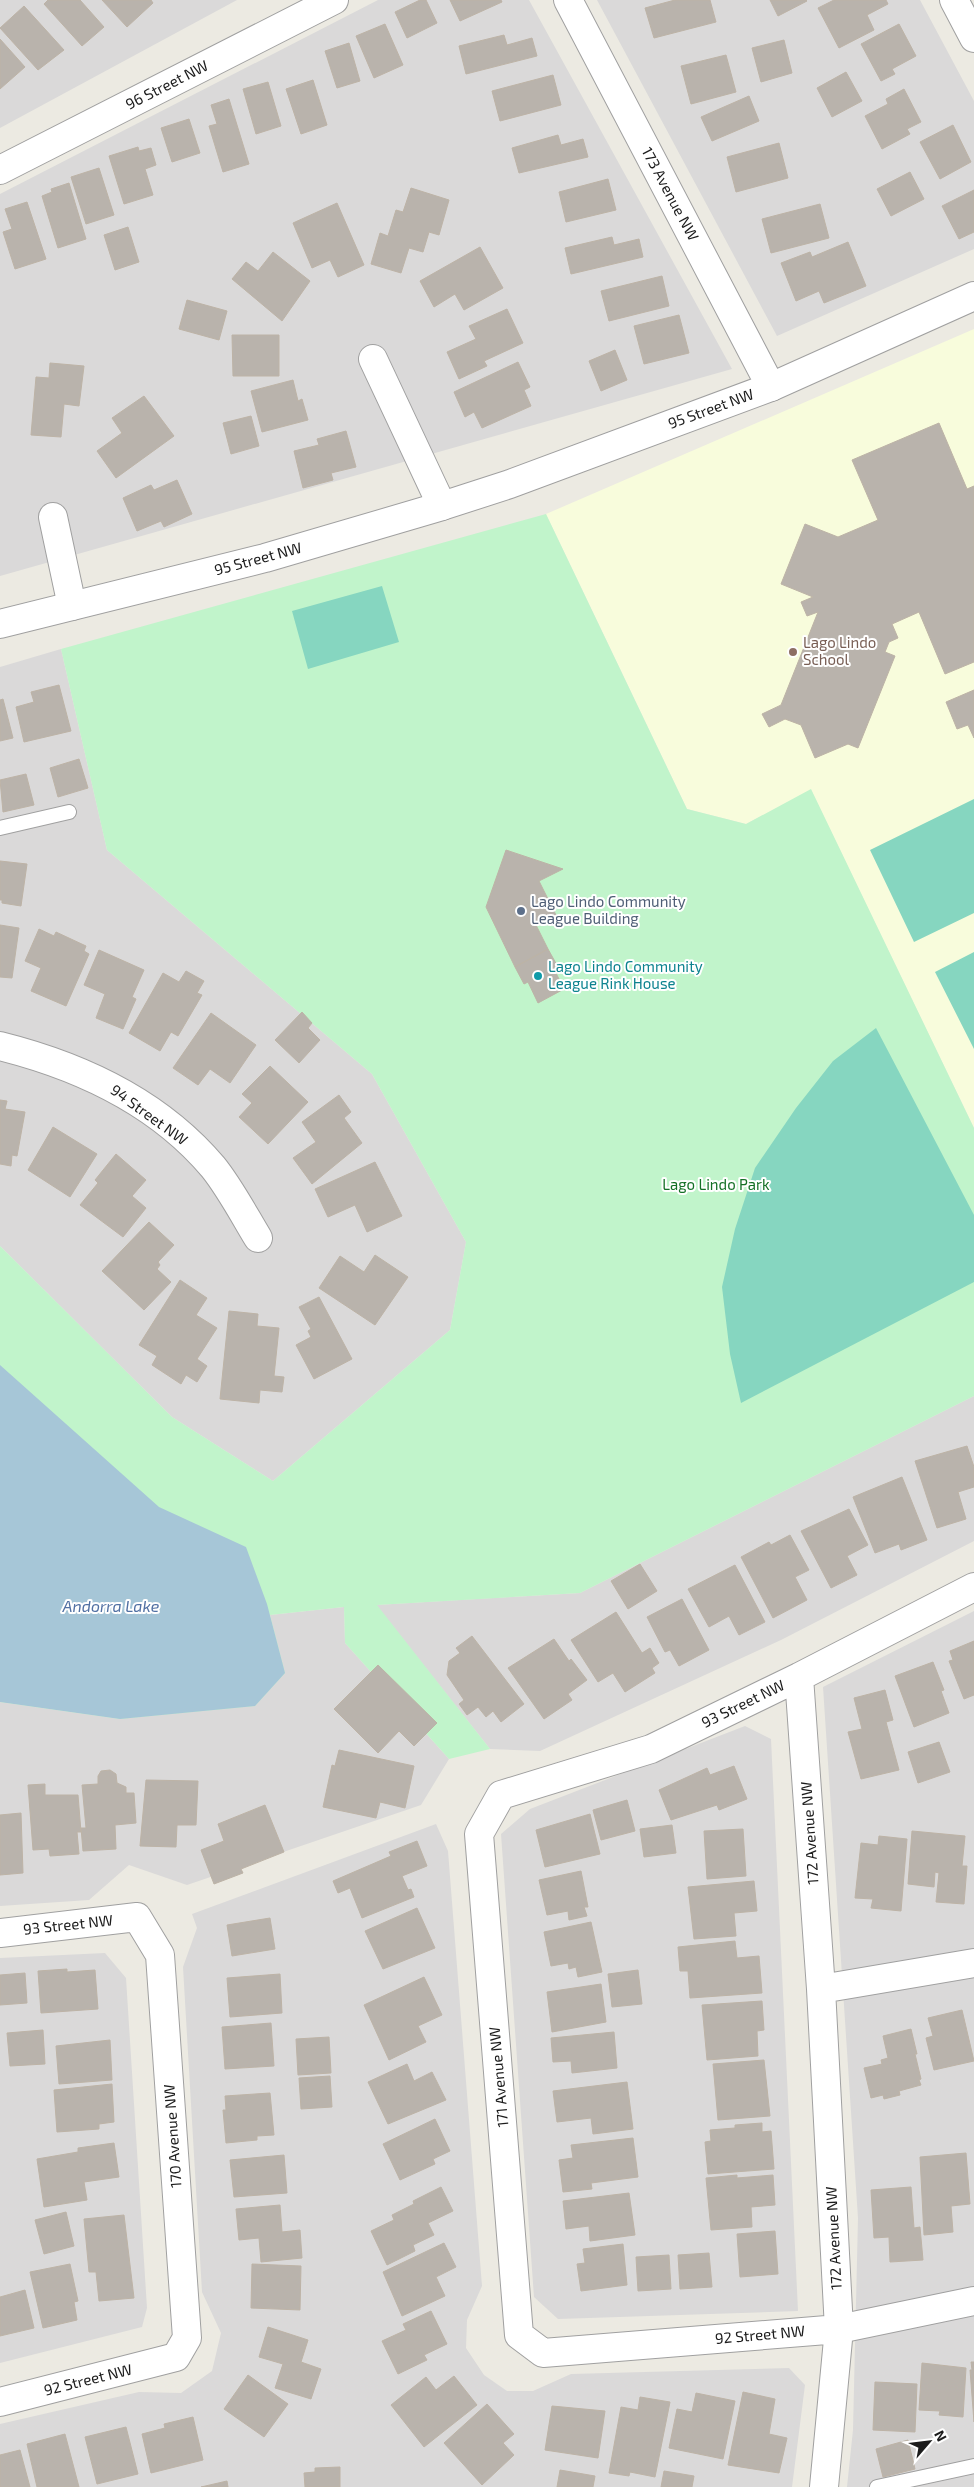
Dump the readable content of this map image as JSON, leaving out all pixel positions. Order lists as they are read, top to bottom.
{
  "streets": {
    "street": [
      "96 Street NW",
      "173 Avenue NW",
      "95 Street NW",
      "94 Street NW",
      "93 Street NW",
      "172 Avenue NW",
      "171 Avenue NW",
      "170 Avenue NW",
      "92 Street NW"
    ]
  },
  "crossings": [
    ["173 Avenue NW", "95 Street NW"],
    ["93 Street NW", "172 Avenue NW"],
    ["93 Street NW", "171 Avenue NW"],
    ["93 Street NW", "170 Avenue NW"],
    ["172 Avenue NW", "92 Street NW"],
    ["171 Avenue NW", "92 Street NW"],
    ["170 Avenue NW", "92 Street NW"]
  ],
  "water": ["Andorra Lake"],
  "parks": ["Lago Lindo Park"],
  "places": ["Lago Lindo School", "Lago Lindo Community League Building", "Lago Lindo Community League Rink House"],
  "north": "top right"
}
